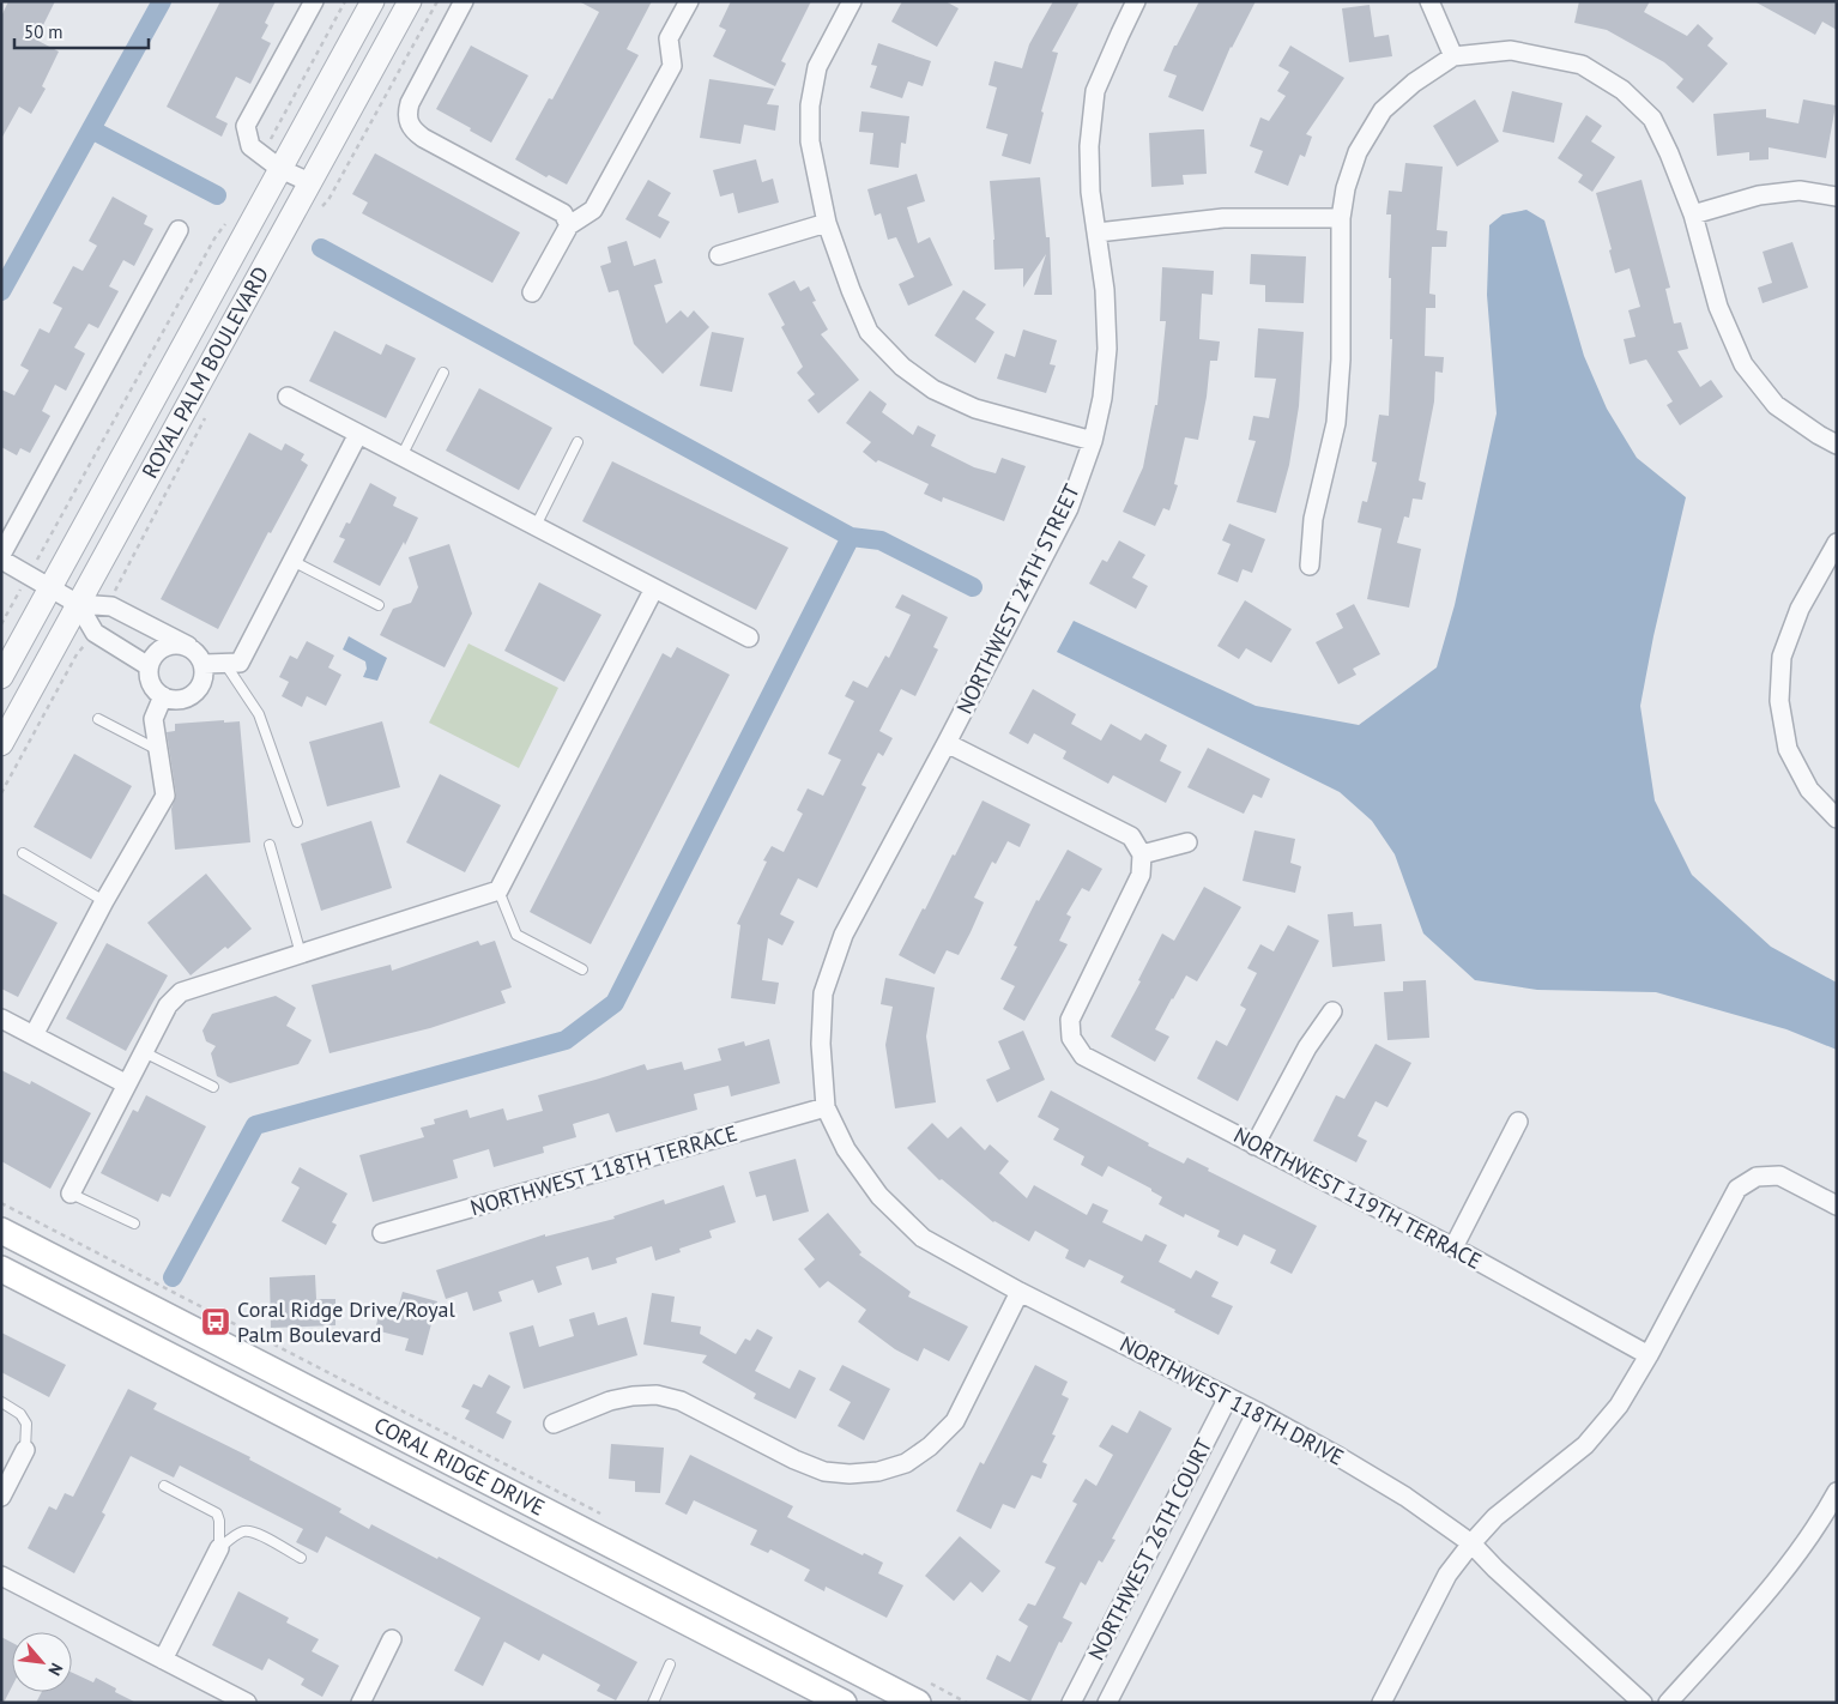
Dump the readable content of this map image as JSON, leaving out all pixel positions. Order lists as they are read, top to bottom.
{
  "streets": {
    "main road": ["CORAL RIDGE DRIVE"],
    "street": [
      "ROYAL PALM BOULEVARD",
      "NORTHWEST 24TH STREET",
      "NORTHWEST 118TH TERRACE",
      "NORTHWEST 119TH TERRACE",
      "NORTHWEST 118TH DRIVE",
      "NORTHWEST 26TH COURT"
    ]
  },
  "crossings": [
    ["NORTHWEST 24TH STREET", "NORTHWEST 118TH TERRACE"],
    ["NORTHWEST 24TH STREET", "NORTHWEST 118TH DRIVE"],
    ["NORTHWEST 118TH TERRACE", "NORTHWEST 118TH DRIVE"],
    ["NORTHWEST 118TH DRIVE", "NORTHWEST 26TH COURT"]
  ],
  "places": {
    "bus stop": ["Coral Ridge Drive/Royal Palm Boulevard"]
  },
  "scale_bar": "50 m",
  "north": "bottom right"
}
